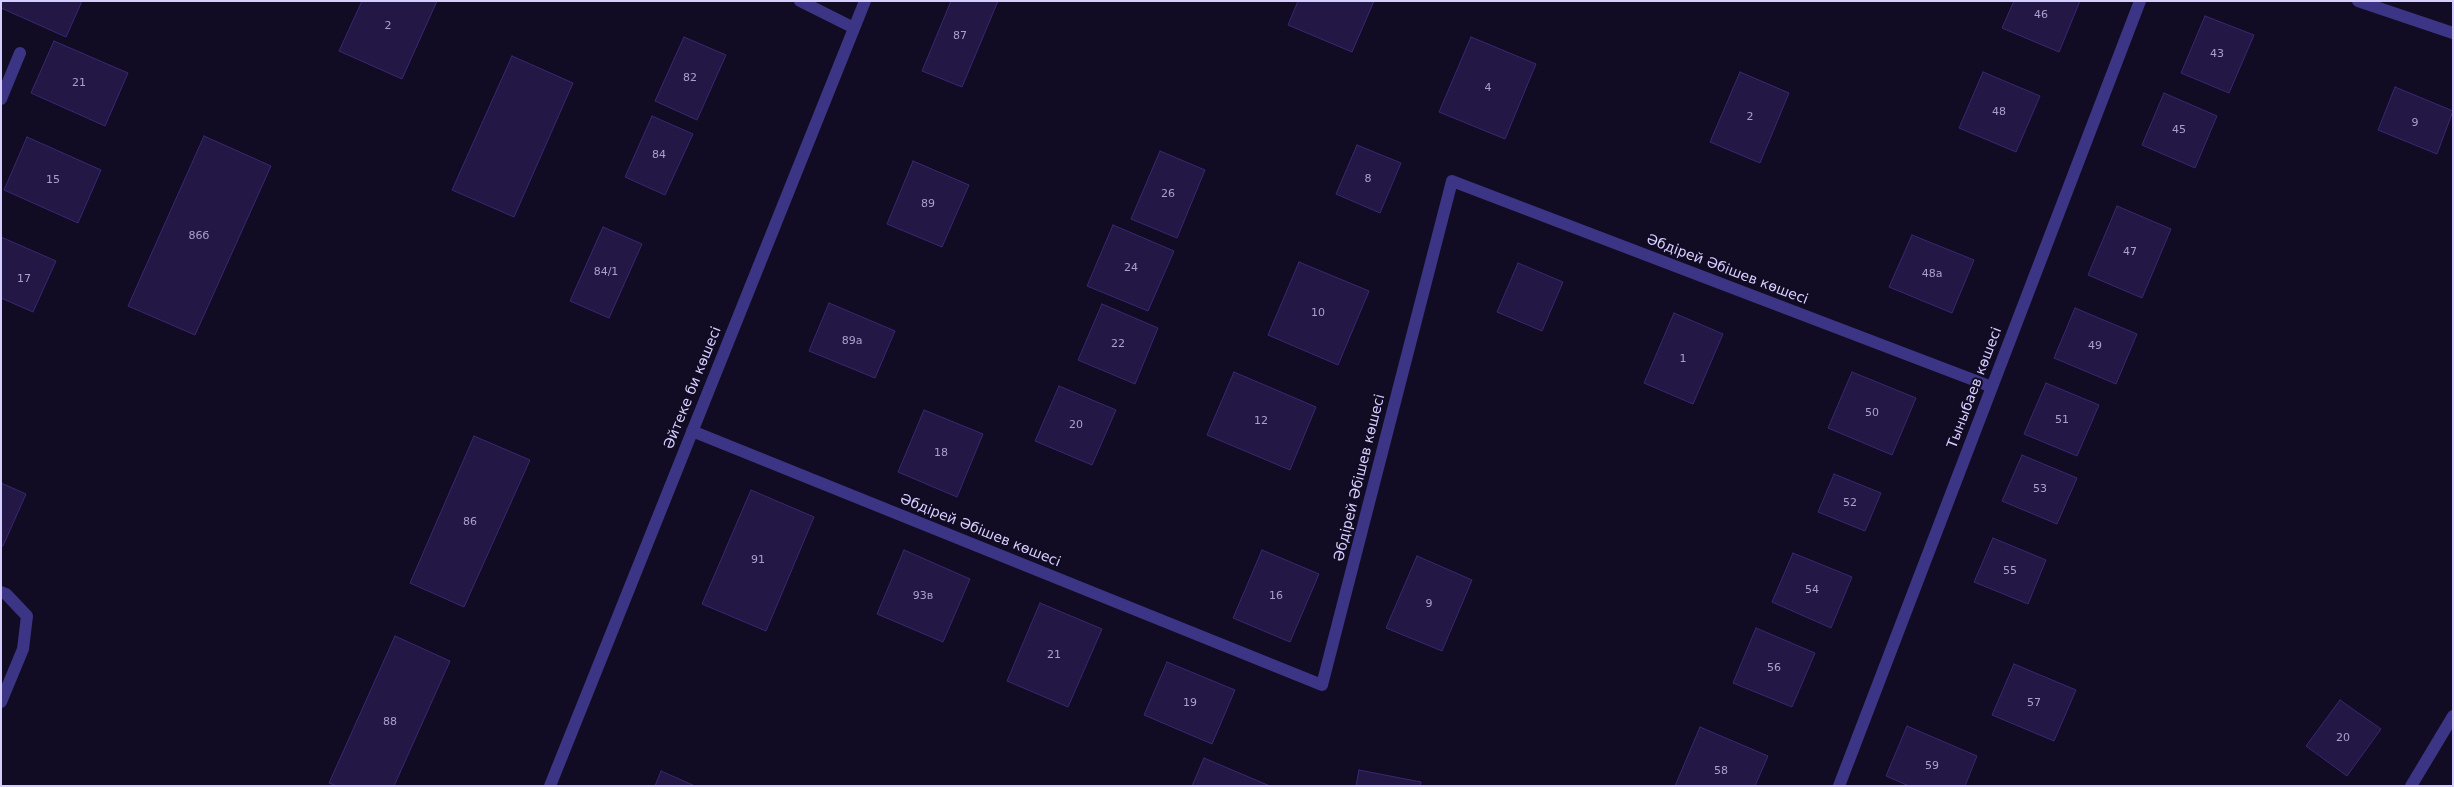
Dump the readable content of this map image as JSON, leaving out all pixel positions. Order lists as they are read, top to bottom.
{
  "streets": {
    "street": ["Әбдірей Әбішев көшесі", "Әйтеке би көшесі", "Тыныбаев көшесі"]
  },
  "crossings": [
    ["Әбдірей Әбішев көшесі", "Әйтеке би көшесі"],
    ["Әбдірей Әбішев көшесі", "Тыныбаев көшесі"]
  ],
  "house_numbers": [
    "46",
    "2",
    "87",
    "43",
    "82",
    "21",
    "4",
    "48",
    "2",
    "9",
    "45",
    "84",
    "8",
    "15",
    "26",
    "89",
    "86б",
    "47",
    "24",
    "84/1",
    "48а",
    "17",
    "10",
    "89а",
    "22",
    "49",
    "1",
    "50",
    "51",
    "12",
    "20",
    "18",
    "53",
    "52",
    "86",
    "91",
    "55",
    "54",
    "93в",
    "16",
    "9",
    "21",
    "56",
    "19",
    "57",
    "88",
    "20",
    "59",
    "58"
  ]
}
